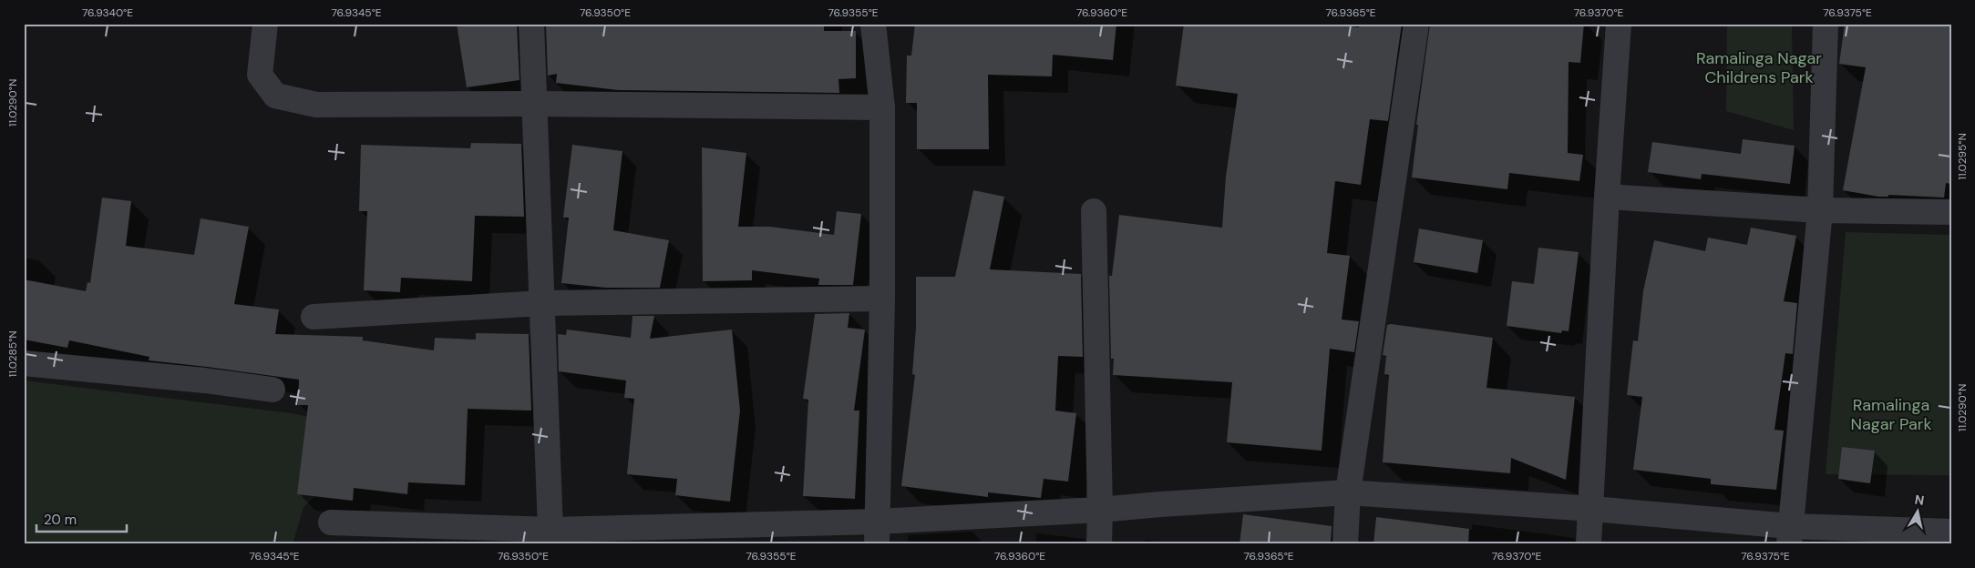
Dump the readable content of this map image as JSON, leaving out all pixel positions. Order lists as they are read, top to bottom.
{
  "parks": ["Ramalinga Nagar Childrens Park", "Ramalinga Nagar Park"],
  "scale_bar": "20 m",
  "north": "top",
  "coordinates": [
    "76.9340°E",
    "76.9345°E",
    "76.9350°E",
    "76.9355°E",
    "76.9360°E",
    "76.9365°E",
    "76.9370°E",
    "76.9375°E",
    "11.0290°N",
    "11.0295°N",
    "11.0285°N"
  ]
}
